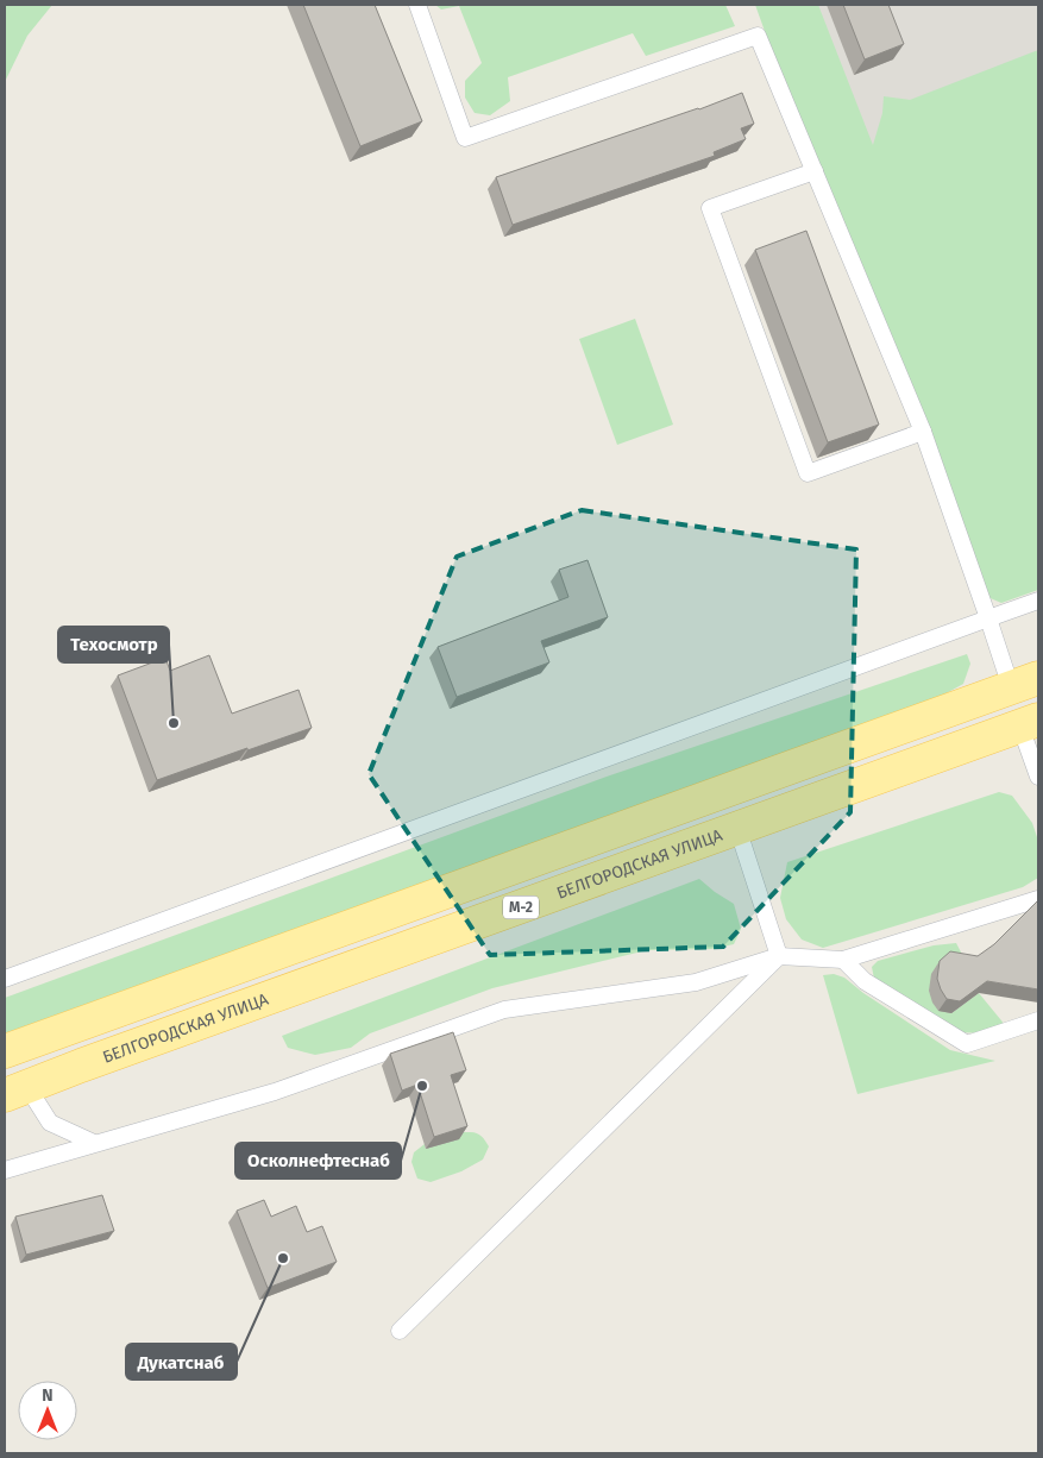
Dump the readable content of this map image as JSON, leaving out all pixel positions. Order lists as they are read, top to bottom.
{
  "streets": {
    "main road": ["БЕЛГОРОДСКАЯ УЛИЦА", "М-2"]
  },
  "places": ["Техосмотр", "Осколнефтеснаб", "Дукатснаб"],
  "north": "top"
}
